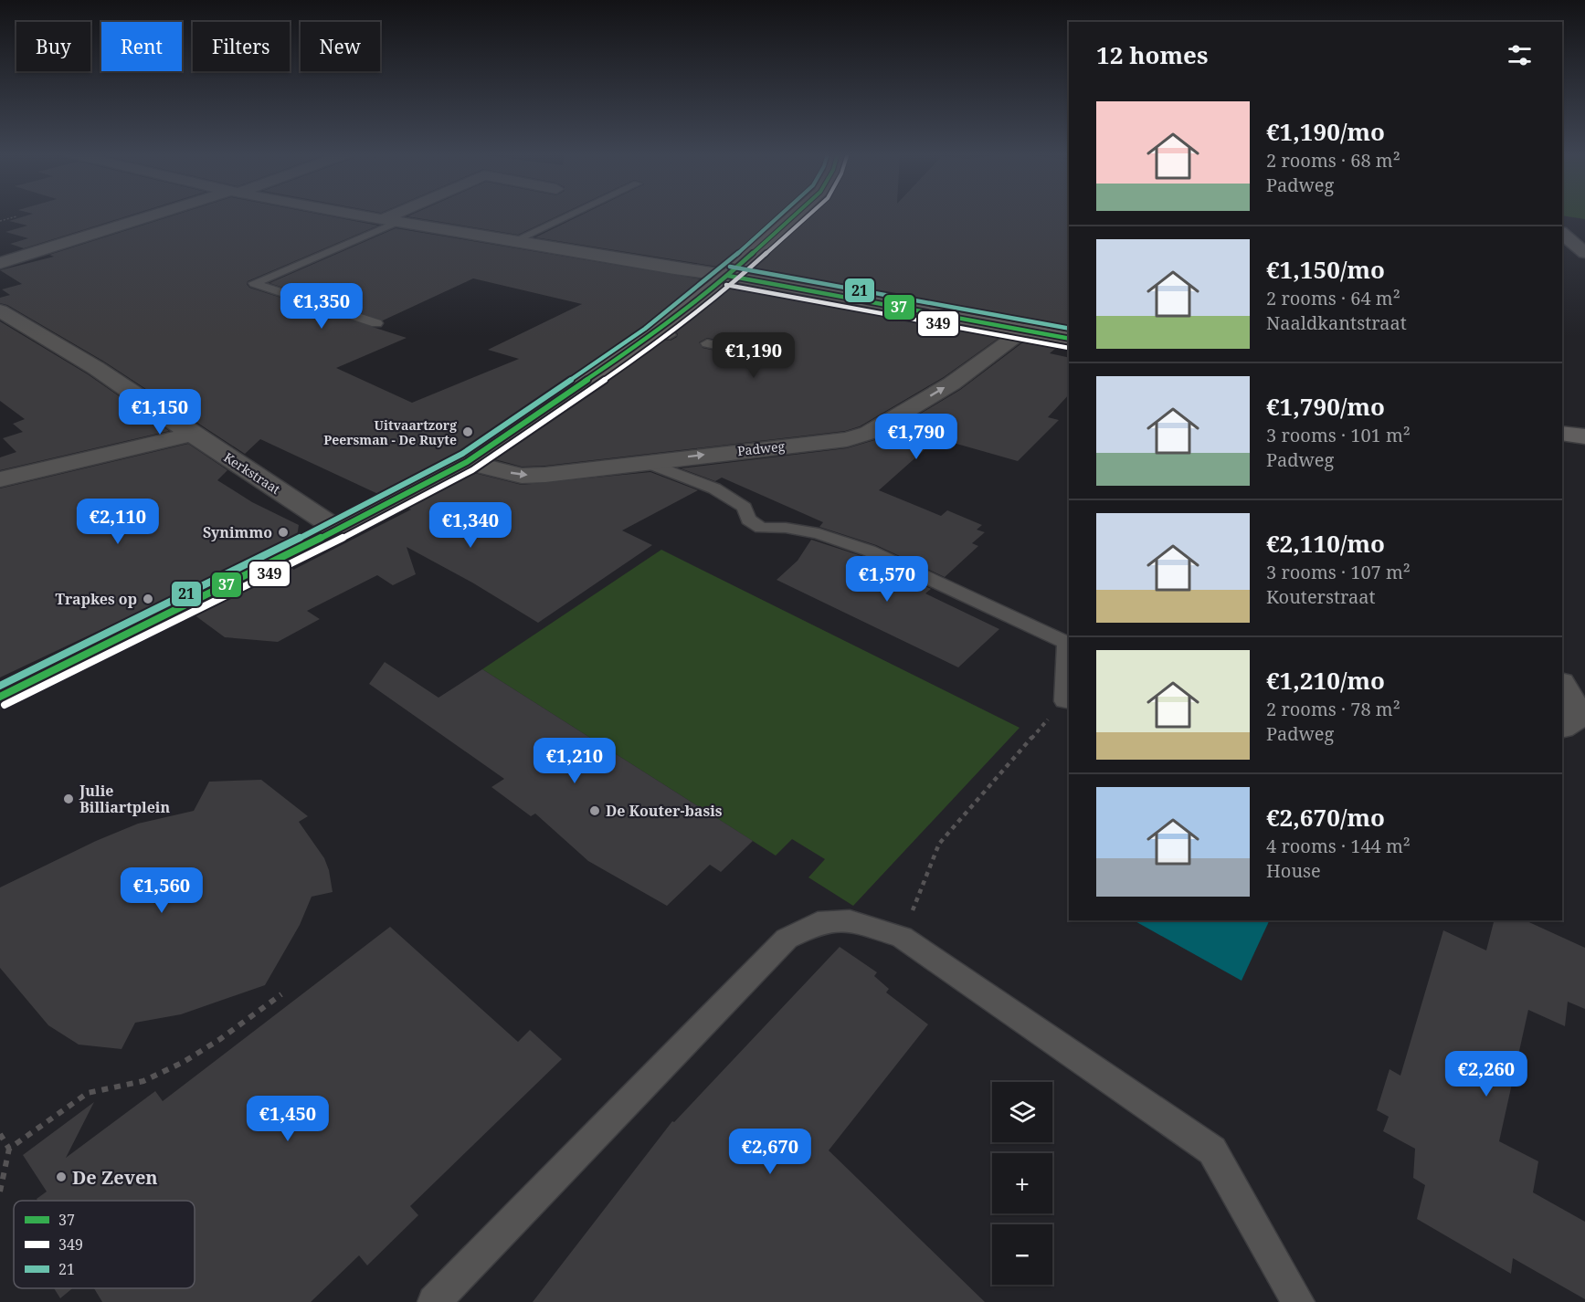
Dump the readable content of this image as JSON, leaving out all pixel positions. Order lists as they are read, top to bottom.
{
  "streets": {
    "street": ["Padweg", "Kerkstraat"]
  },
  "places": [
    "Uitvaartzorg Peersman - De Ruyte",
    "Synimmo",
    "Trapkes op",
    "Julie Billiartplein",
    "De Kouter-basis",
    "De Zeven"
  ],
  "lines": ["transit line 37", "transit line 349", "transit line 21"],
  "legend": ["37", "349", "21"],
  "page": {
    "chip": [
      "Buy",
      "Rent",
      "Filters",
      "New"
    ],
    "heading": "12 homes",
    "list": [
      {
        "name": "€1,190/mo",
        "note": "2 rooms · 68 m² · Padweg"
      },
      {
        "name": "€1,150/mo",
        "note": "2 rooms · 64 m² · Naaldkantstraat"
      },
      {
        "name": "€1,790/mo",
        "note": "3 rooms · 101 m² · Padweg"
      },
      {
        "name": "€2,110/mo",
        "note": "3 rooms · 107 m² · Kouterstraat"
      },
      {
        "name": "€1,210/mo",
        "note": "2 rooms · 78 m² · Padweg"
      },
      {
        "name": "€2,670/mo",
        "note": "4 rooms · 144 m² · House"
      }
    ],
    "price": [
      "€1,350",
      "€1,190",
      "€1,150",
      "€1,790",
      "€2,110",
      "€1,340",
      "€1,570",
      "€1,210",
      "€1,560",
      "€2,260",
      "€1,450",
      "€2,670"
    ],
    "map_buttons": ["+", "−"]
  }
}
